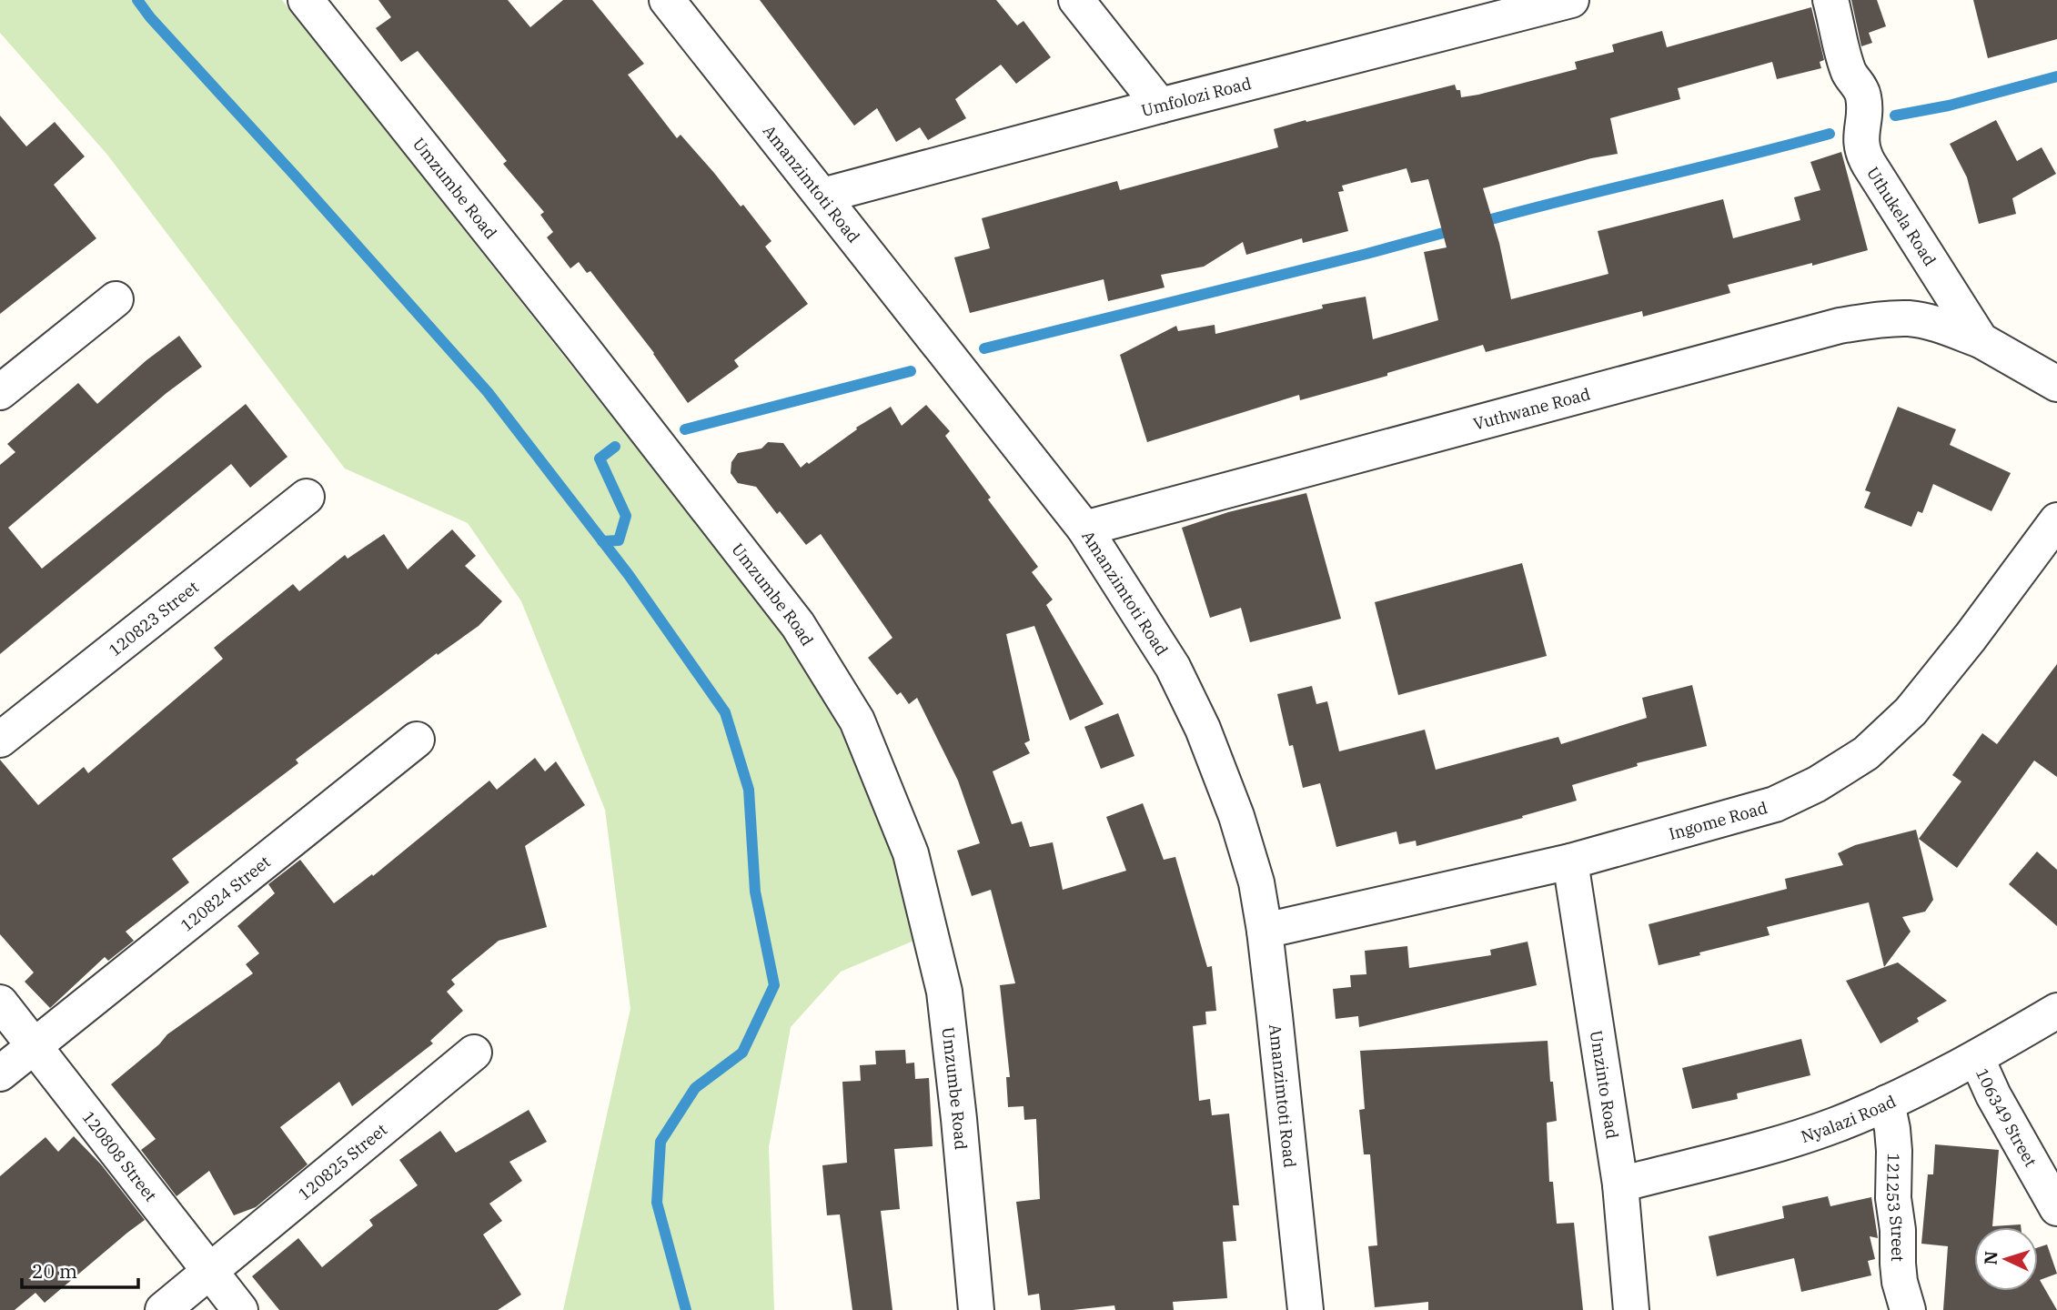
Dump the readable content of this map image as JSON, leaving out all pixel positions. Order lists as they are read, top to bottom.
{
  "streets": {
    "street": [
      "Umfolozi Road",
      "Amanzimtoti Road",
      "Umzumbe Road",
      "Uthukela Road",
      "Vuthwane Road",
      "120823 Street",
      "Ingome Road",
      "120824 Street",
      "Umzinto Road",
      "Nyalazi Road",
      "106349 Street",
      "120808 Street",
      "120825 Street",
      "121253 Street"
    ]
  },
  "crossings": [
    ["Umfolozi Road", "Amanzimtoti Road"],
    ["Amanzimtoti Road", "Vuthwane Road"],
    ["Amanzimtoti Road", "Ingome Road"],
    ["Uthukela Road", "Vuthwane Road"],
    ["Ingome Road", "Umzinto Road"],
    ["120824 Street", "120808 Street"],
    ["Umzinto Road", "Nyalazi Road"],
    ["Nyalazi Road", "106349 Street"],
    ["Nyalazi Road", "121253 Street"],
    ["120808 Street", "120825 Street"]
  ],
  "scale_bar": "20 m",
  "north": "left"
}
